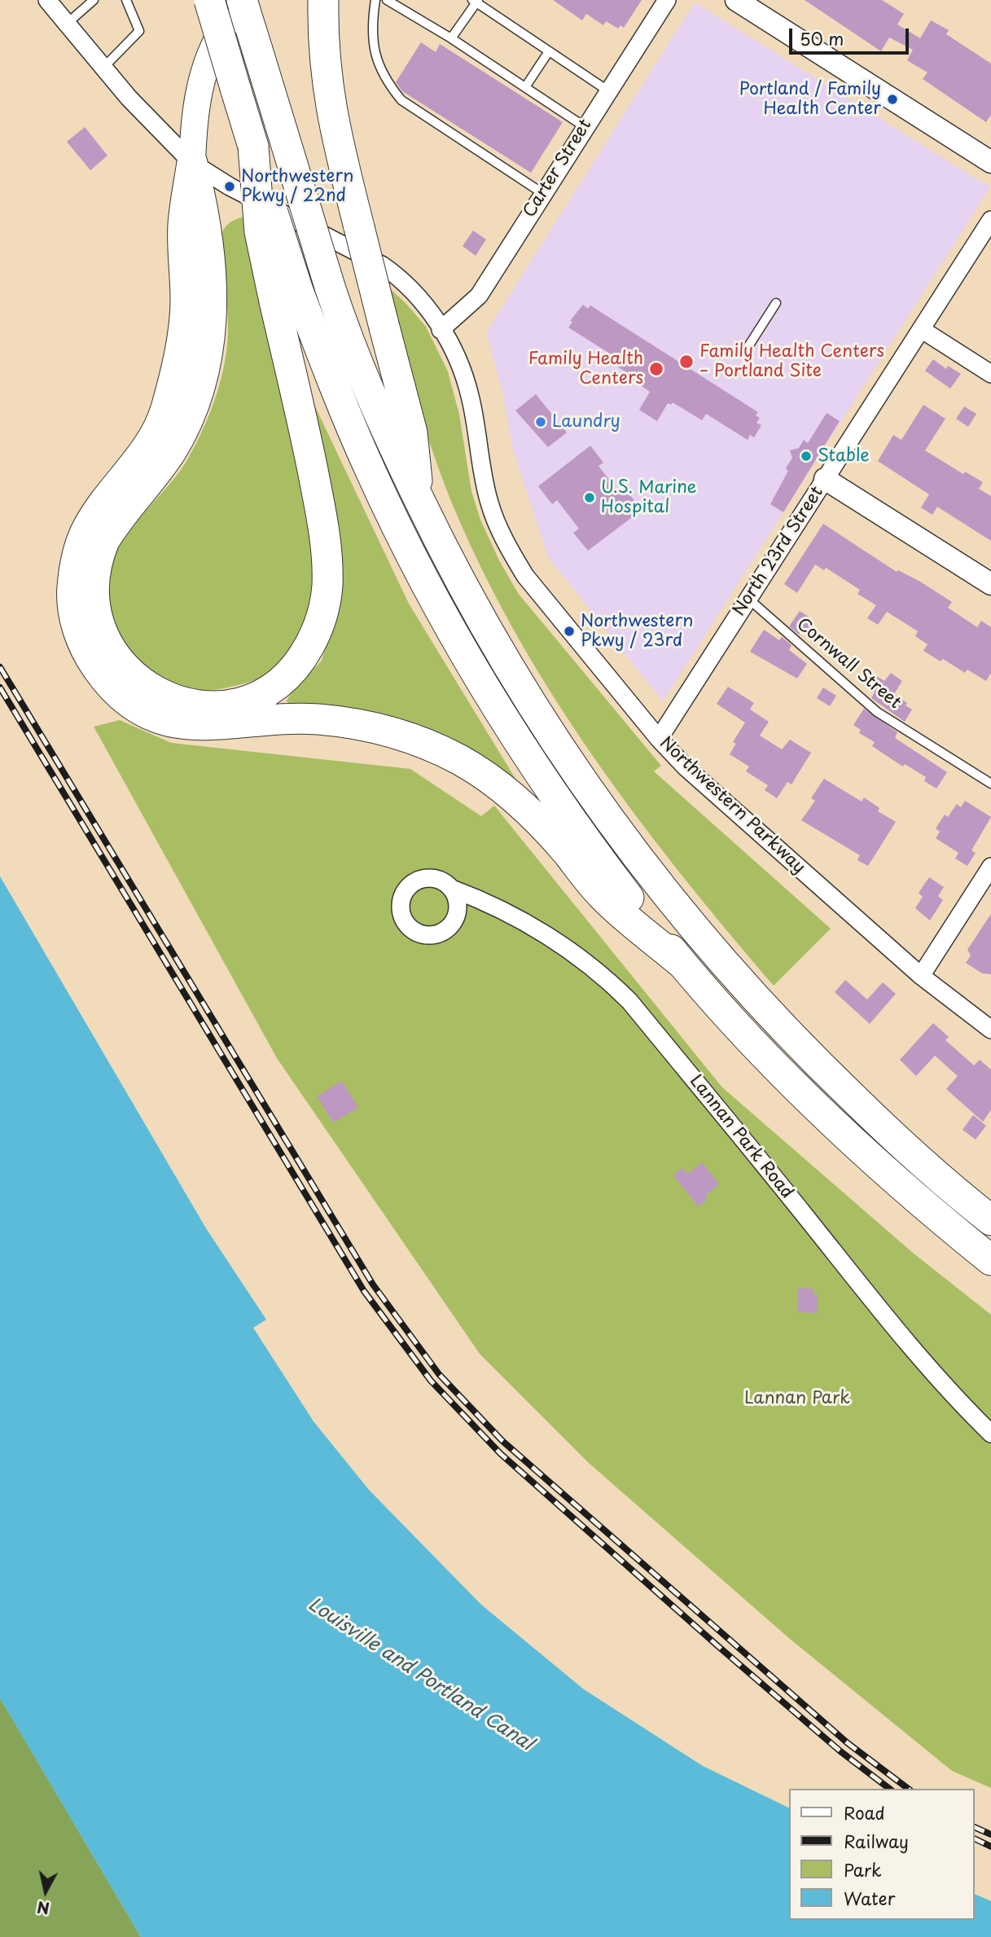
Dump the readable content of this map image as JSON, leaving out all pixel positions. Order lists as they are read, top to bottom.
{
  "streets": {
    "street": [
      "Carter Street",
      "North 23rd Street",
      "Northwestern Parkway",
      "Lannan Park Road"
    ],
    "lane": ["Cornwall Street"]
  },
  "crossings": [
    ["Carter Street", "Northwestern Parkway"],
    ["North 23rd Street", "Cornwall Street"],
    ["North 23rd Street", "Northwestern Parkway"]
  ],
  "water": ["Louisville and Portland Canal"],
  "parks": ["Lannan Park"],
  "places": [
    "Portland / Family Health Center",
    "Northwestern Pkwy / 22nd",
    "Family Health Centers – Portland Site",
    "Family Health Centers",
    "Laundry",
    "Stable",
    "U.S. Marine Hospital",
    "Northwestern Pkwy / 23rd"
  ],
  "legend": [
    "Road",
    "Railway",
    "Park",
    "Water"
  ],
  "scale_bar": "50 m",
  "north": "bottom"
}
